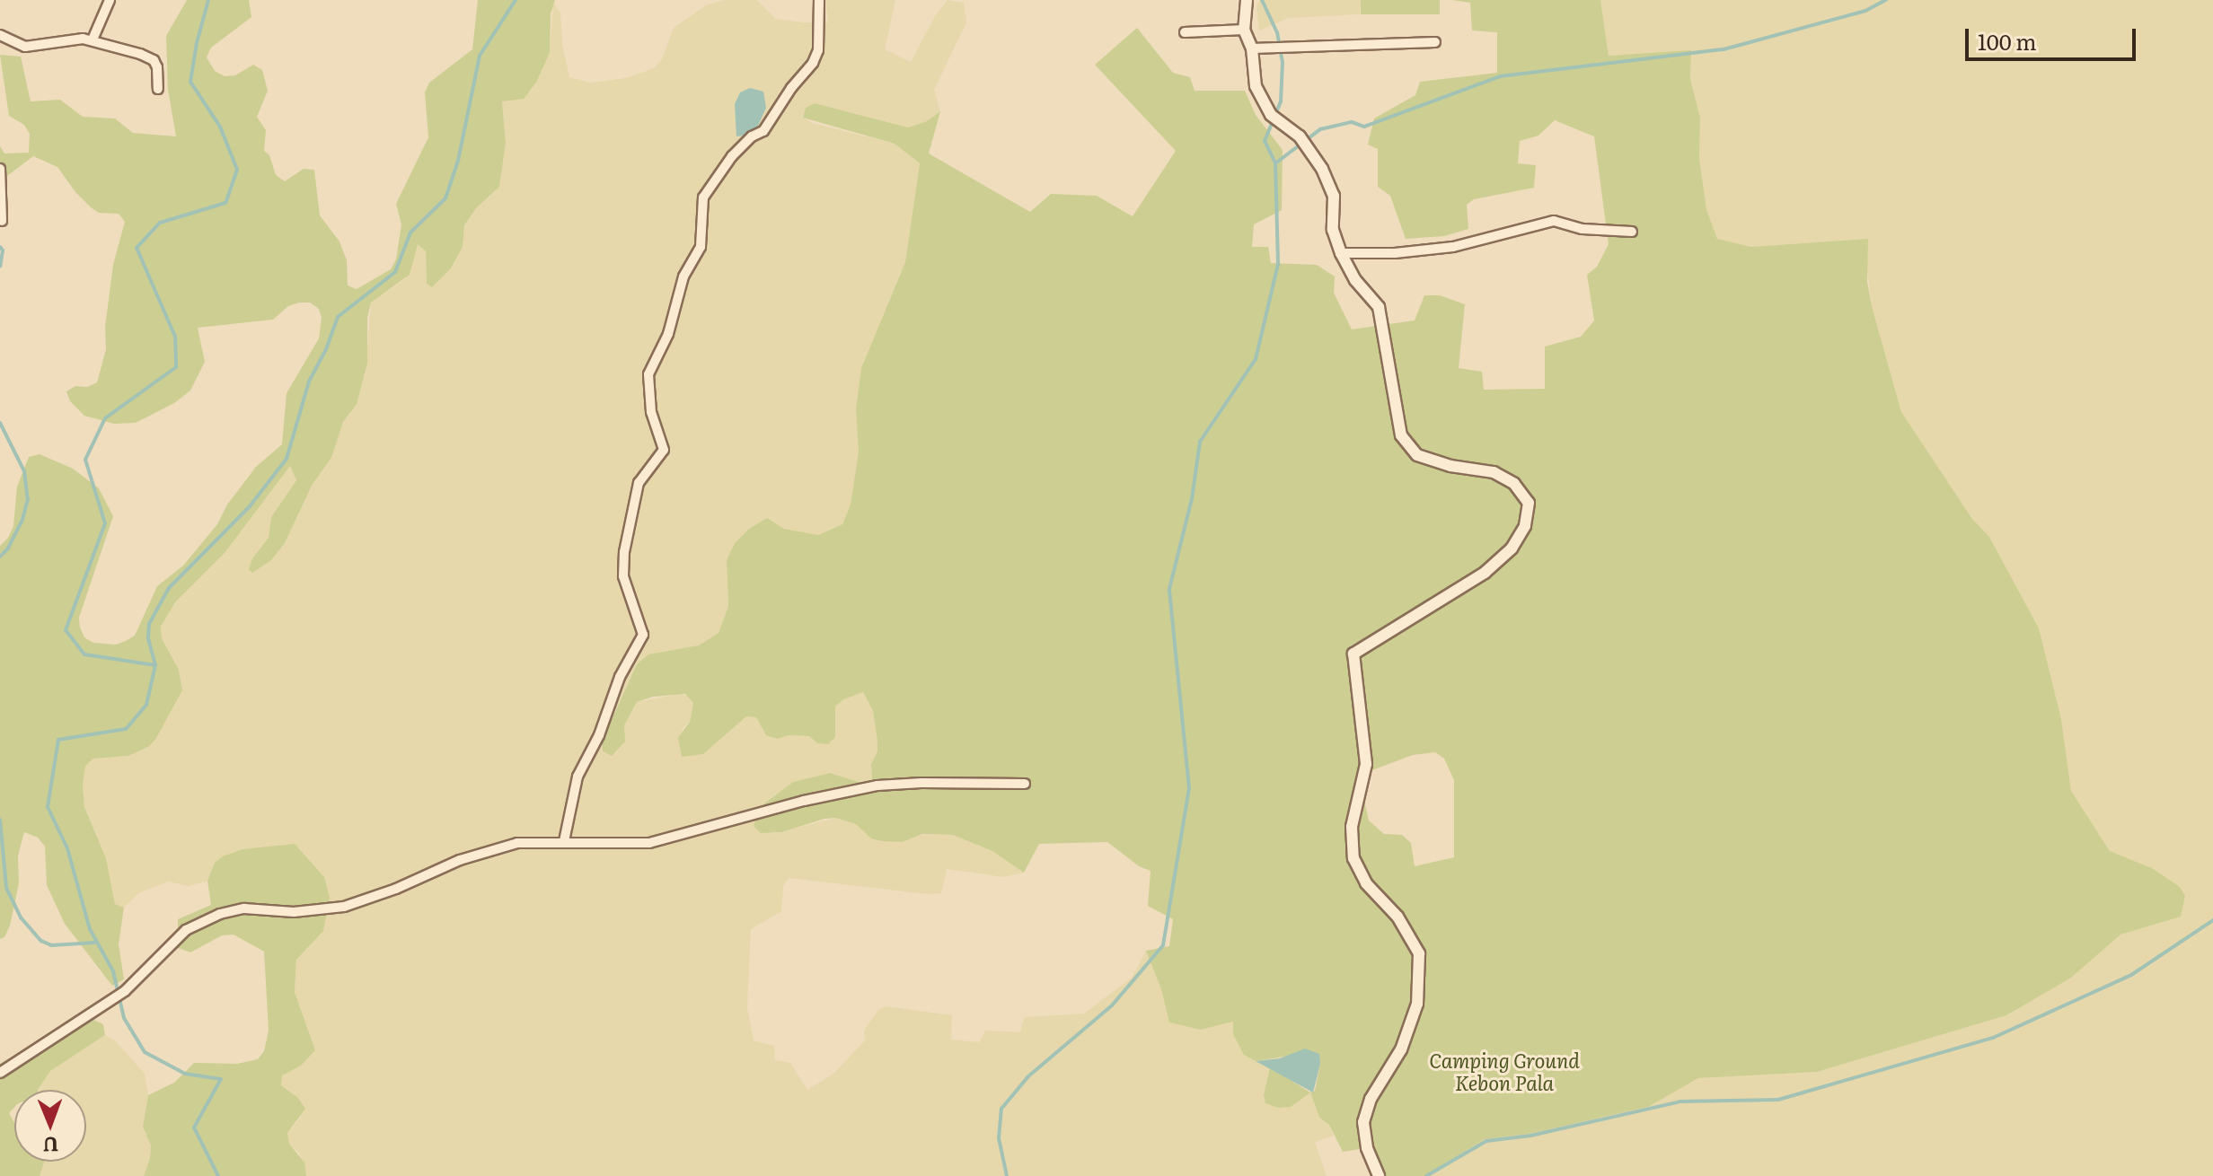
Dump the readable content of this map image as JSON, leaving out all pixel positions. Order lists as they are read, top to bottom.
{
  "parks": ["Camping Ground Kebon Pala"],
  "scale_bar": "100 m",
  "north": "bottom"
}
